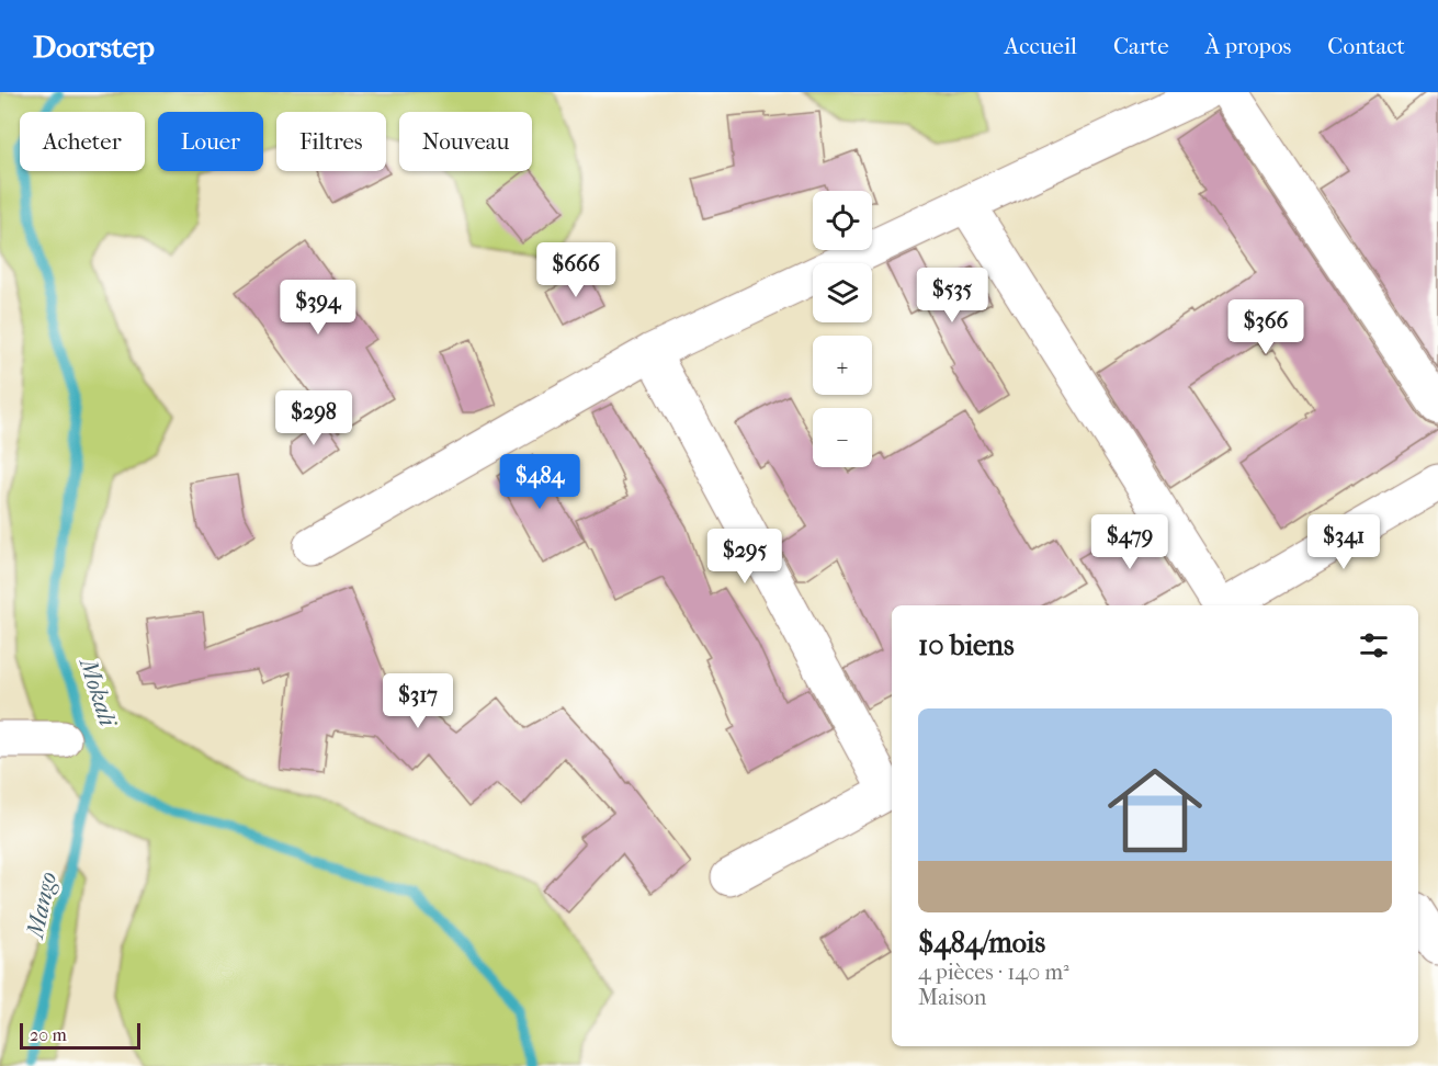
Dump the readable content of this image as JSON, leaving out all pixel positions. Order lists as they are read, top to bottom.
{
  "water": ["Mokali", "Mango"],
  "scale_bar": "20 m",
  "page": {
    "header": "Doorstep",
    "nav": [
      "Accueil",
      "Carte",
      "À propos",
      "Contact"
    ],
    "chip": [
      "Acheter",
      "Louer",
      "Filtres",
      "Nouveau"
    ],
    "map_buttons": ["+", "−"],
    "price": [
      "$666",
      "$535",
      "$394",
      "$366",
      "$298",
      "$484",
      "$479",
      "$341",
      "$295",
      "$317"
    ],
    "heading": "10 biens",
    "list": [
      {
        "name": "$484/mois",
        "note": "4 pièces · 140 m² · Maison"
      }
    ],
    "scale": "20 m"
  }
}
